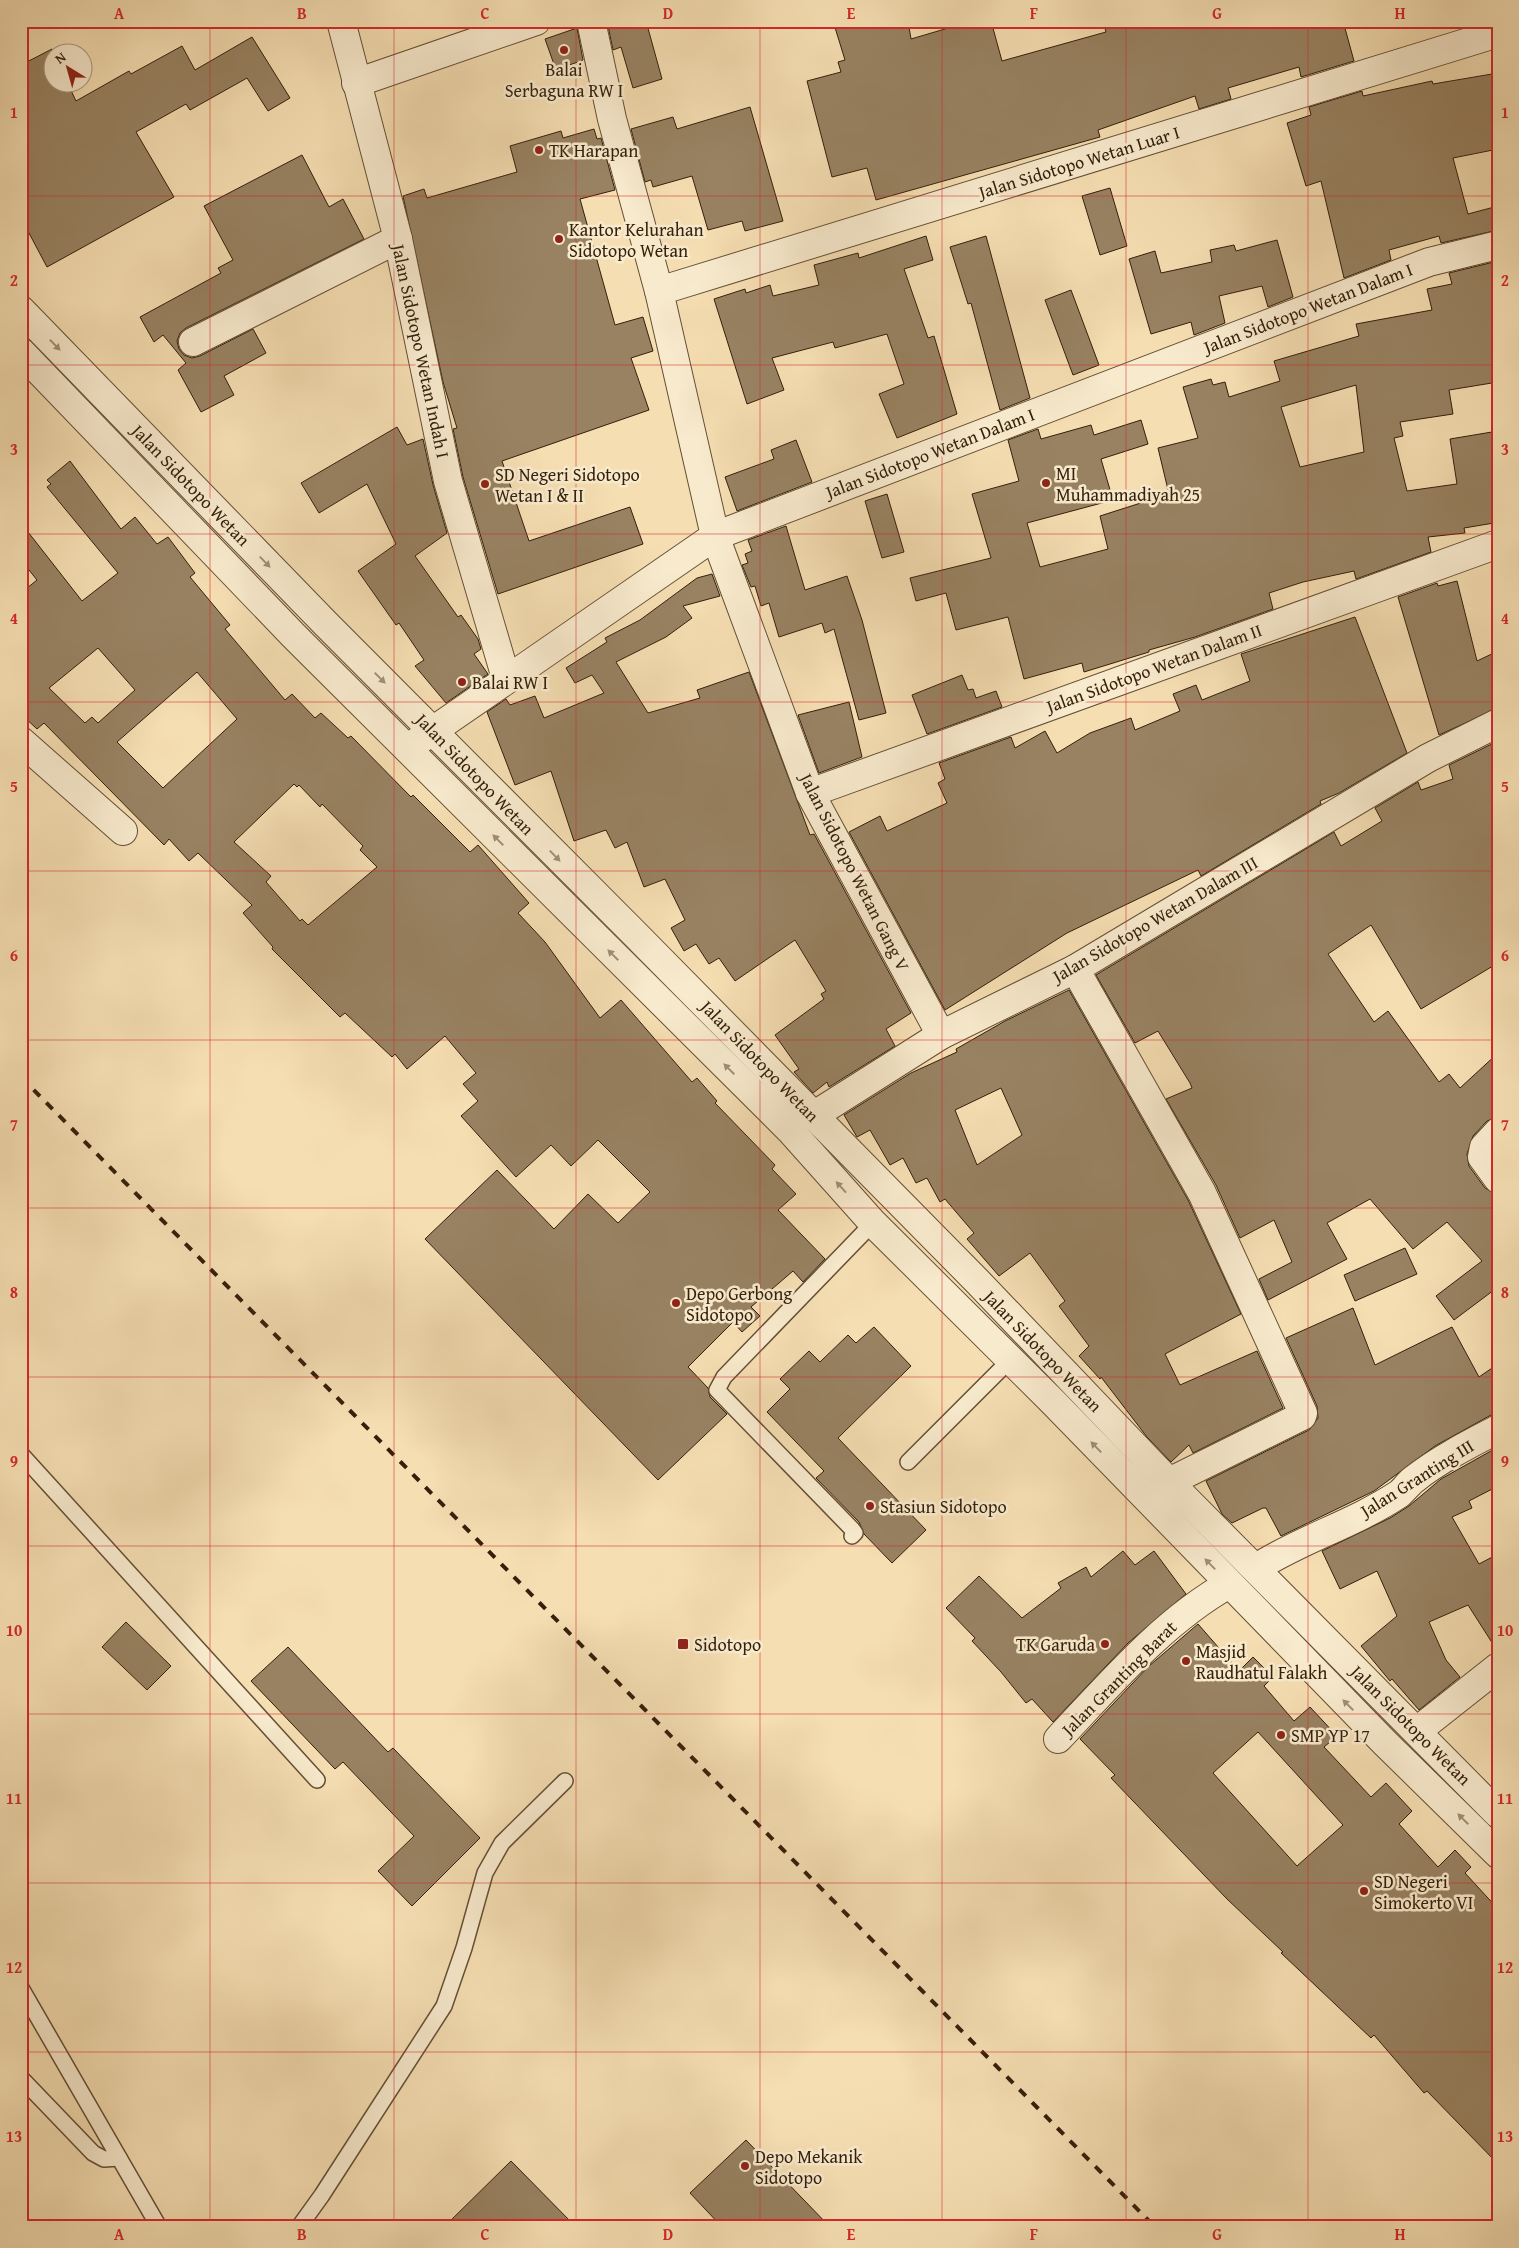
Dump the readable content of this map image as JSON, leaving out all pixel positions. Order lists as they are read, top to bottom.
{
  "streets": {
    "street": [
      "Jalan Sidotopo Wetan Luar I",
      "Jalan Sidotopo Wetan Dalam I",
      "Jalan Sidotopo Wetan Indah I",
      "Jalan Sidotopo Wetan",
      "Jalan Sidotopo Wetan Dalam II",
      "Jalan Sidotopo Wetan Gang V",
      "Jalan Sidotopo Wetan Dalam III",
      "Jalan Granting III",
      "Jalan Granting Barat"
    ]
  },
  "crossings": [
    ["Jalan Sidotopo Wetan Luar I", "Jalan Sidotopo Wetan Gang V"],
    ["Jalan Sidotopo Wetan Dalam I", "Jalan Sidotopo Wetan Indah I"],
    ["Jalan Sidotopo Wetan Dalam I", "Jalan Sidotopo Wetan"],
    ["Jalan Sidotopo Wetan Dalam I", "Jalan Sidotopo Wetan Gang V"],
    ["Jalan Sidotopo Wetan", "Jalan Sidotopo Wetan Dalam III"],
    ["Jalan Sidotopo Wetan", "Jalan Granting III"],
    ["Jalan Sidotopo Wetan", "Jalan Granting Barat"],
    ["Jalan Sidotopo Wetan Dalam II", "Jalan Sidotopo Wetan Gang V"],
    ["Jalan Sidotopo Wetan Gang V", "Jalan Sidotopo Wetan Dalam III"]
  ],
  "places": {
    "other": [
      "Balai Serbaguna RW I",
      "TK Harapan",
      "Kantor Kelurahan Sidotopo Wetan",
      "MI Muhammadiyah 25",
      "SD Negeri Sidotopo Wetan I & II",
      "Balai RW I",
      "Depo Gerbong Sidotopo",
      "Stasiun Sidotopo",
      "TK Garuda",
      "Masjid Raudhatul Falakh",
      "SMP YP 17",
      "SD Negeri Simokerto VI",
      "Depo Mekanik Sidotopo"
    ],
    "transit": ["Sidotopo"]
  },
  "north": "top left",
  "grid": {
    "columns": [
      "A",
      "B",
      "C",
      "D",
      "E",
      "F",
      "G",
      "H"
    ],
    "rows": [
      "1",
      "2",
      "3",
      "4",
      "5",
      "6",
      "7",
      "8",
      "9",
      "10",
      "11",
      "12",
      "13"
    ]
  }
}
